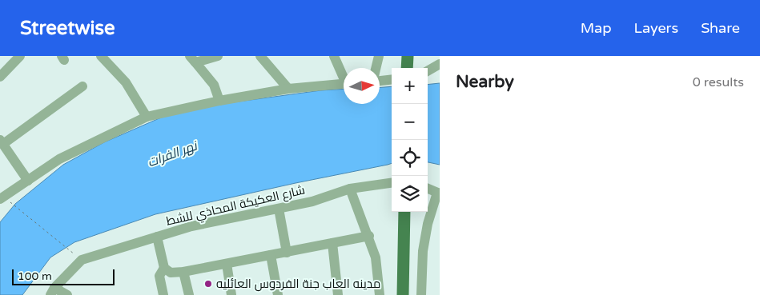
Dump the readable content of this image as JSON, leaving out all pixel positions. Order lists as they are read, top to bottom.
{
  "streets": {
    "street": ["شارع العكيكة المحاذي للشط"]
  },
  "water": ["نهر الفرات"],
  "places": ["مدينه العاب جنة الفردوس العائليه"],
  "scale_bar": "100 m",
  "north": "right",
  "page": {
    "header": "Streetwise",
    "nav": ["Map", "Layers", "Share"],
    "heading": ["Nearby", "0 results"],
    "map_buttons": ["+", "−"],
    "scale": "100 m"
  }
}
